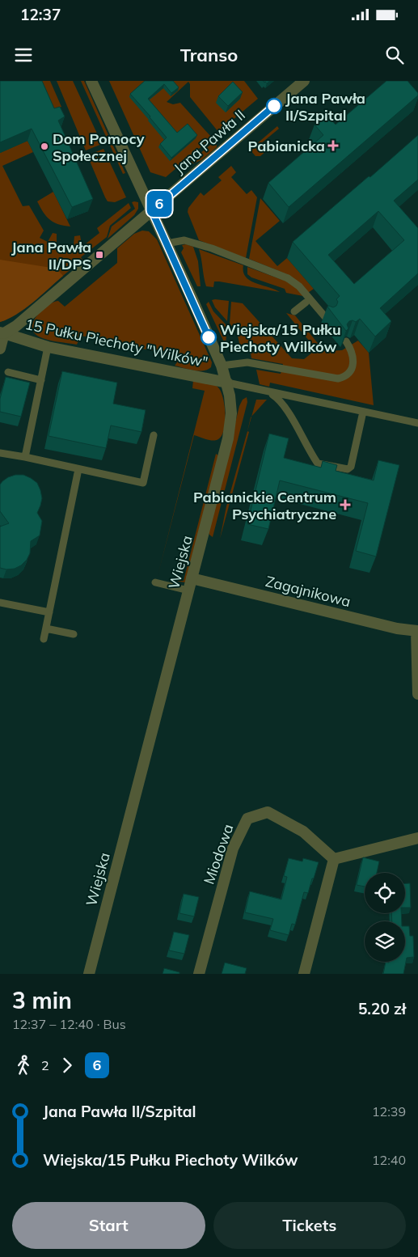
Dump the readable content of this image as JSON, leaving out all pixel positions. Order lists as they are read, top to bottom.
{
  "streets": {
    "street": [
      "Jana Pawła II",
      "15 Pułku Piechoty \"Wilków\"",
      "Wiejska",
      "Zagajnikowa",
      "Miodowa"
    ]
  },
  "crossings": [
    ["Jana Pawła II", "15 Pułku Piechoty \"Wilków\""],
    ["Jana Pawła II", "Wiejska"],
    ["15 Pułku Piechoty \"Wilków\"", "Wiejska"],
    ["Wiejska", "Zagajnikowa"]
  ],
  "places": {
    "other": ["Jana Pawła II/Szpital", "Dom Pomocy Społecznej", "Wiejska/15 Pułku Piechoty Wilków"],
    "health": ["Pabianicka", "Pabianickie Centrum Psychiatryczne"],
    "transit": ["Jana Pawła II/DPS"]
  },
  "lines": ["bus line 6"],
  "page": {
    "status": "12:37",
    "header": "Transo",
    "on_map": "6",
    "heading": ["3 min", "12:37 – 12:40 · Bus", "5.20 zł"],
    "legs": ["2", "6"],
    "list": [
      {
        "name": "Jana Pawła II/Szpital",
        "value": "12:39"
      },
      {
        "name": "Wiejska/15 Pułku Piechoty Wilków",
        "value": "12:40"
      }
    ],
    "buttons": ["Start", "Tickets"]
  }
}
